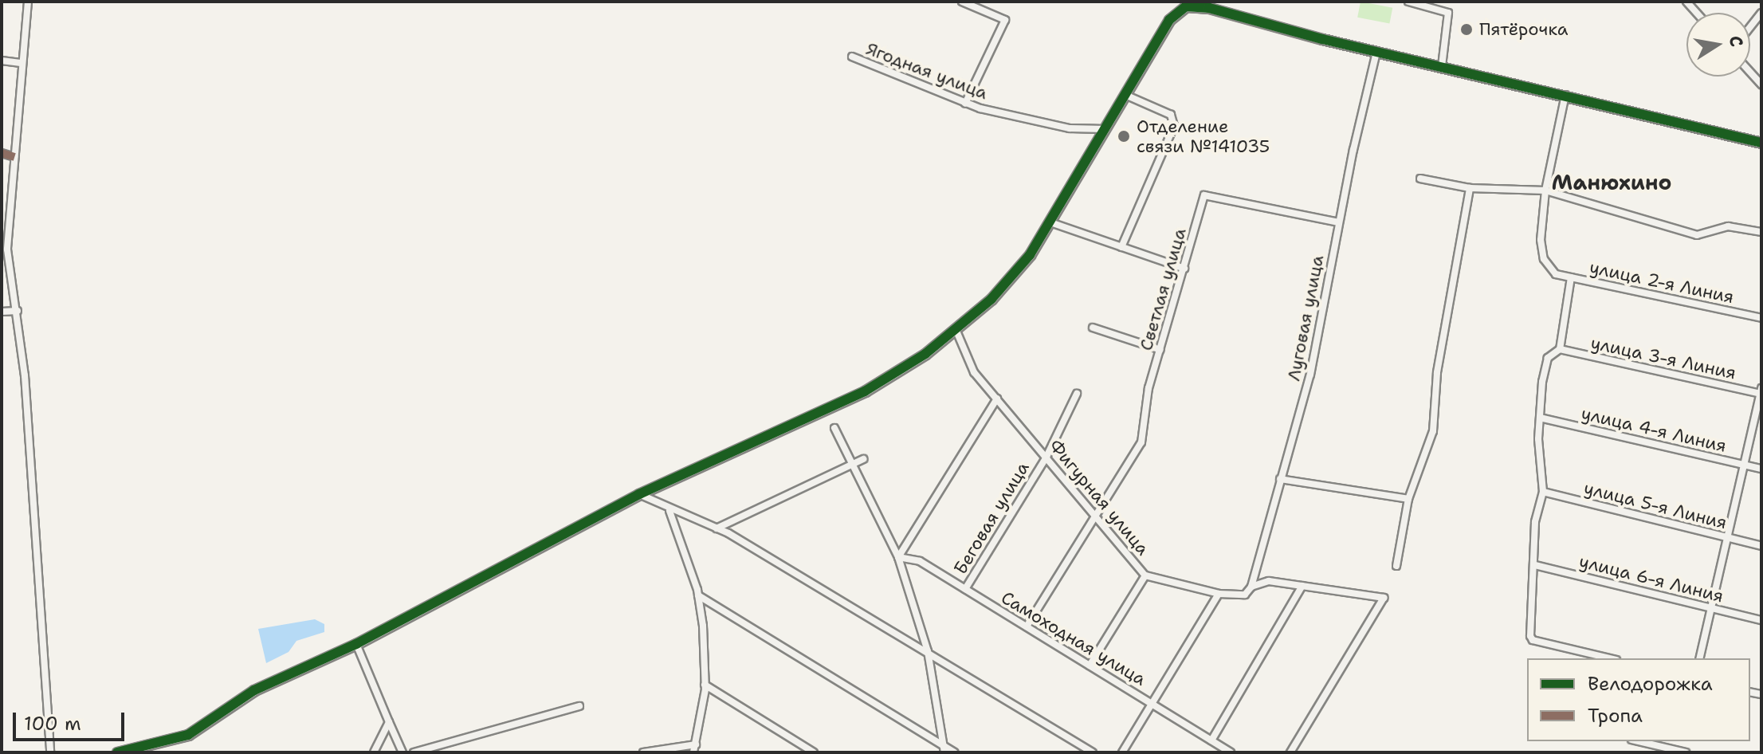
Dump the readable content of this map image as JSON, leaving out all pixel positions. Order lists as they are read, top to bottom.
{
  "streets": {
    "street": [
      "Ягодная улица",
      "улица 2-я Линия",
      "Светлая улица",
      "Луговая улица",
      "улица 3-я Линия",
      "улица 4-я Линия",
      "Фигурная улица",
      "улица 5-я Линия",
      "Беговая улица",
      "улица 6-я Линия",
      "Самоходная улица"
    ]
  },
  "crossings": [
    ["Светлая улица", "Луговая улица"],
    ["Светлая улица", "Фигурная улица"],
    ["Светлая улица", "Самоходная улица"],
    ["Луговая улица", "Фигурная улица"],
    ["Фигурная улица", "Беговая улица"],
    ["Беговая улица", "Самоходная улица"]
  ],
  "districts": ["Манюхино"],
  "places": ["Пятёрочка", "Отделение связи №141035"],
  "legend": ["Велодорожка", "Тропа"],
  "scale_bar": "100 m",
  "north": "right"
}
